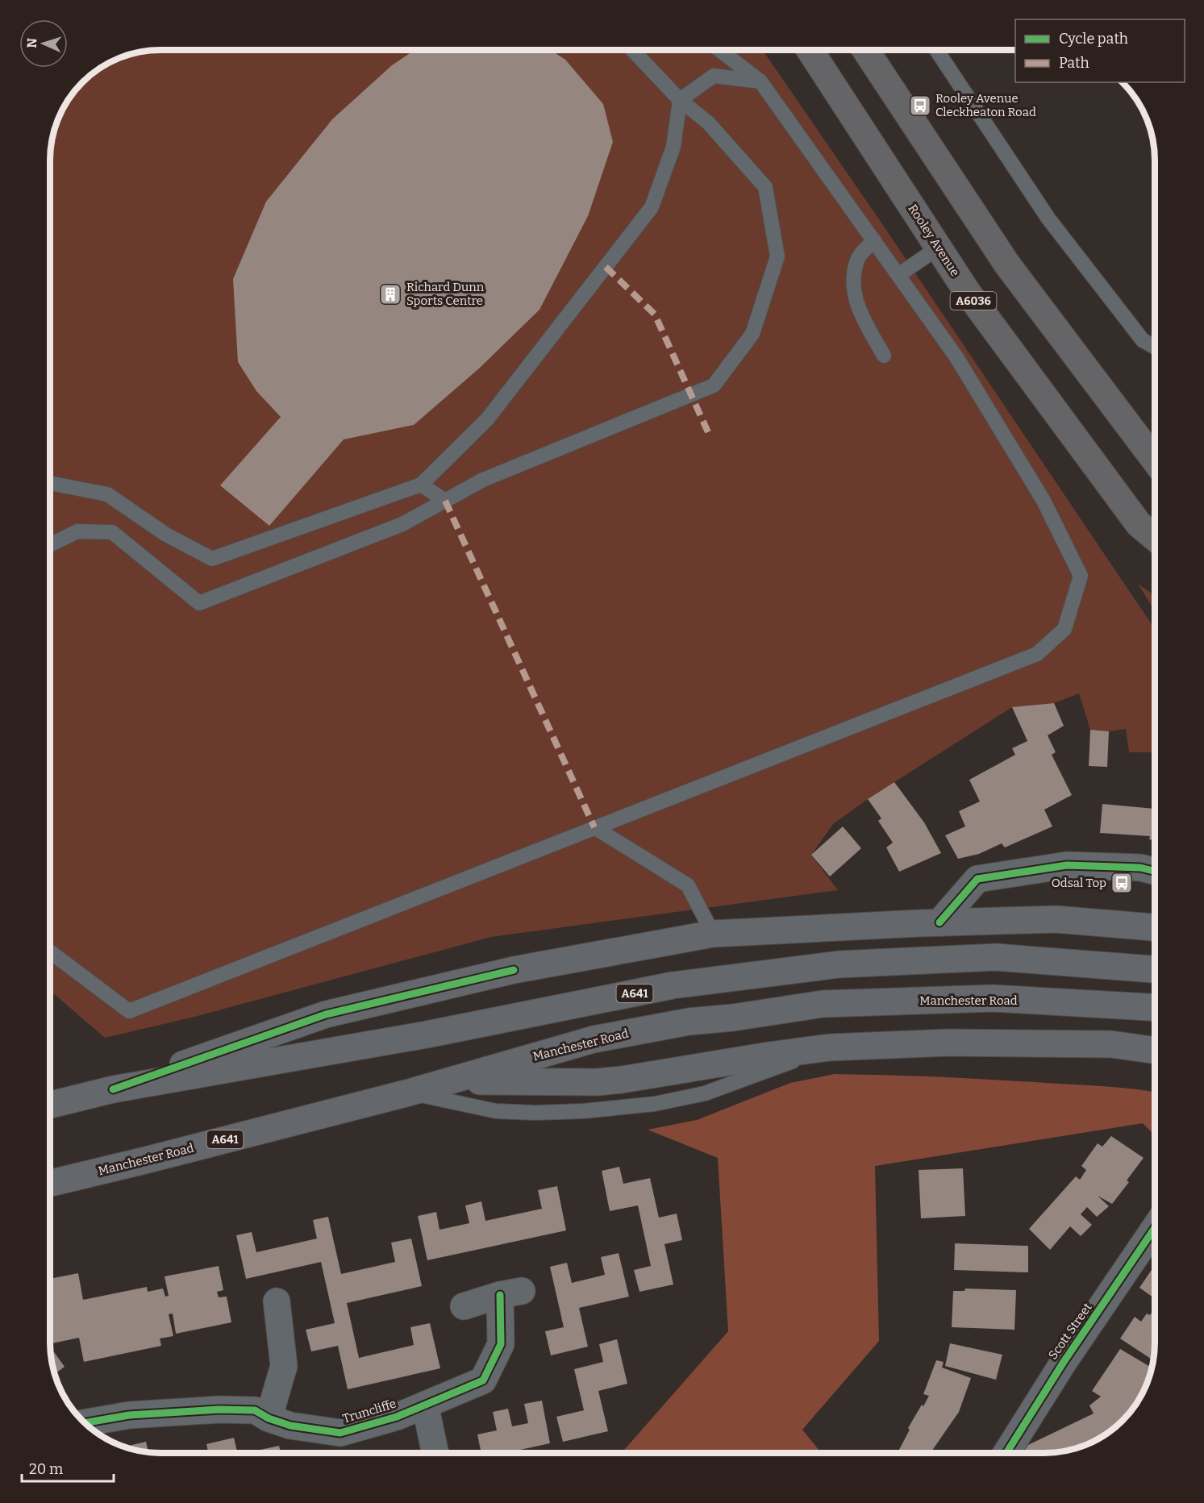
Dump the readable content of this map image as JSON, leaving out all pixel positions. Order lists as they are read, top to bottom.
{
  "streets": {
    "highway": ["Rooley Avenue", "A6036"],
    "main road": ["A641", "Manchester Road"],
    "street": ["Scott Street", "Truncliffe"]
  },
  "places": {
    "bus stop": ["Rooley Avenue Cleckheaton Road", "Odsal Top"],
    "building": ["Richard Dunn Sports Centre"]
  },
  "legend": ["Cycle path", "Path"],
  "scale_bar": "20 m",
  "north": "left"
}
